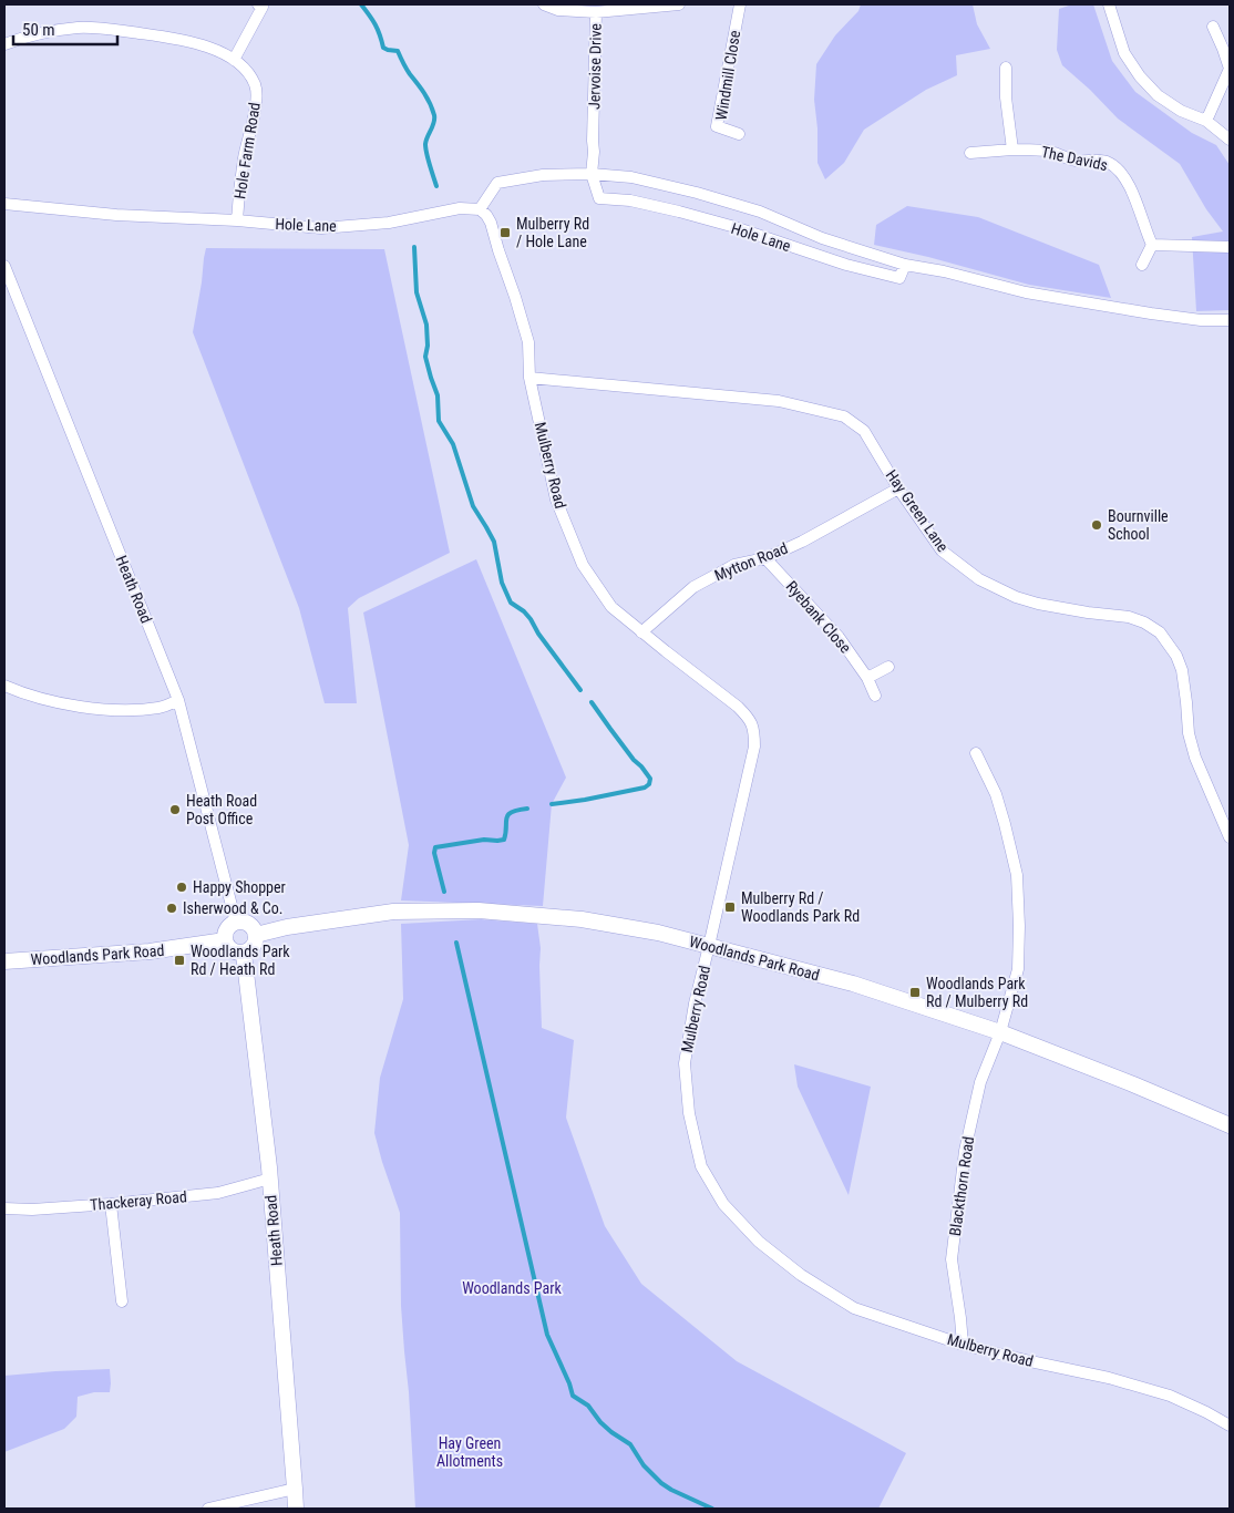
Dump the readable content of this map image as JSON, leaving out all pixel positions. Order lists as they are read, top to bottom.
{
  "streets": {
    "street": [
      "Jervoise Drive",
      "Windmill Close",
      "Hole Farm Road",
      "The Davids",
      "Hole Lane",
      "Mulberry Road",
      "Hay Green Lane",
      "Mytton Road",
      "Heath Road",
      "Ryebank Close",
      "Woodlands Park Road",
      "Blackthorn Road",
      "Thackeray Road"
    ]
  },
  "crossings": [
    ["Jervoise Drive", "Hole Lane"],
    ["Hole Farm Road", "Hole Lane"],
    ["Hole Lane", "Mulberry Road"],
    ["Mulberry Road", "Hay Green Lane"],
    ["Mulberry Road", "Mytton Road"],
    ["Mulberry Road", "Woodlands Park Road"],
    ["Mulberry Road", "Blackthorn Road"],
    ["Hay Green Lane", "Mytton Road"],
    ["Mytton Road", "Ryebank Close"],
    ["Heath Road", "Woodlands Park Road"],
    ["Heath Road", "Thackeray Road"],
    ["Woodlands Park Road", "Blackthorn Road"]
  ],
  "parks": ["Woodlands Park", "Hay Green Allotments"],
  "places": {
    "transit": [
      "Mulberry Rd / Hole Lane",
      "Mulberry Rd / Woodlands Park Rd",
      "Woodlands Park Rd / Heath Rd",
      "Woodlands Park Rd / Mulberry Rd"
    ],
    "other": [
      "Bournville School",
      "Heath Road Post Office",
      "Happy Shopper",
      "Isherwood & Co."
    ]
  },
  "scale_bar": "50 m"
}
